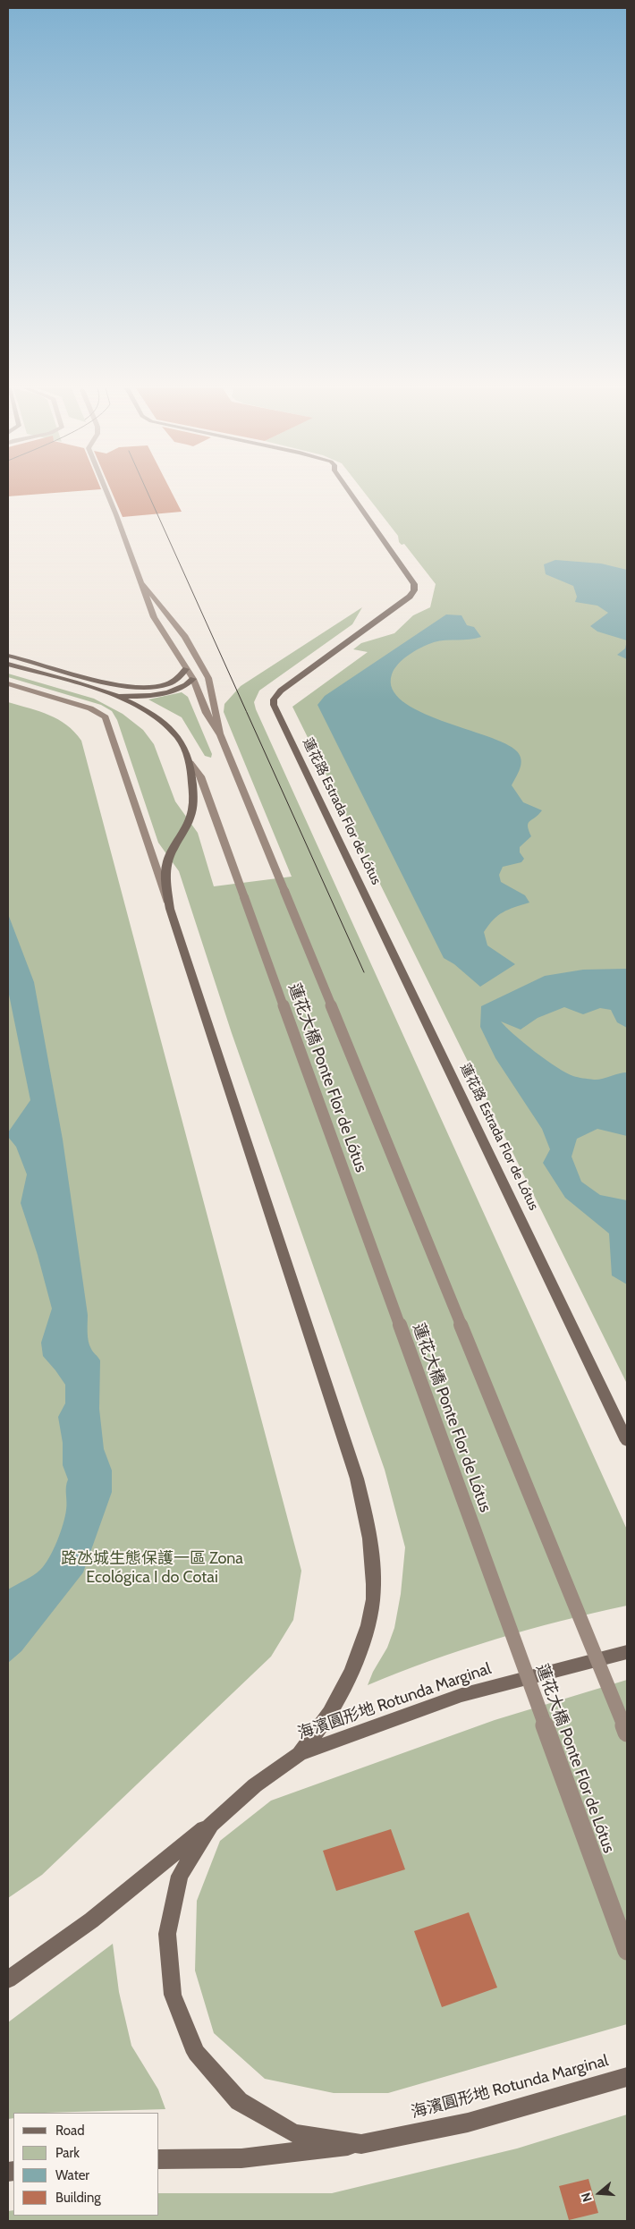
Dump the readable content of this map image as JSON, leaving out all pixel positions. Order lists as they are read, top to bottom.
{
  "streets": {
    "main road": ["蓮花路 Estrada Flor de Lótus", "蓮花大橋 Ponte Flor de Lótus", "海濱圓形地 Rotunda Marginal"]
  },
  "parks": ["路氹城生態保護一區 Zona Ecológica I do Cotai"],
  "legend": [
    "Road",
    "Park",
    "Water",
    "Building"
  ],
  "north": "left"
}
